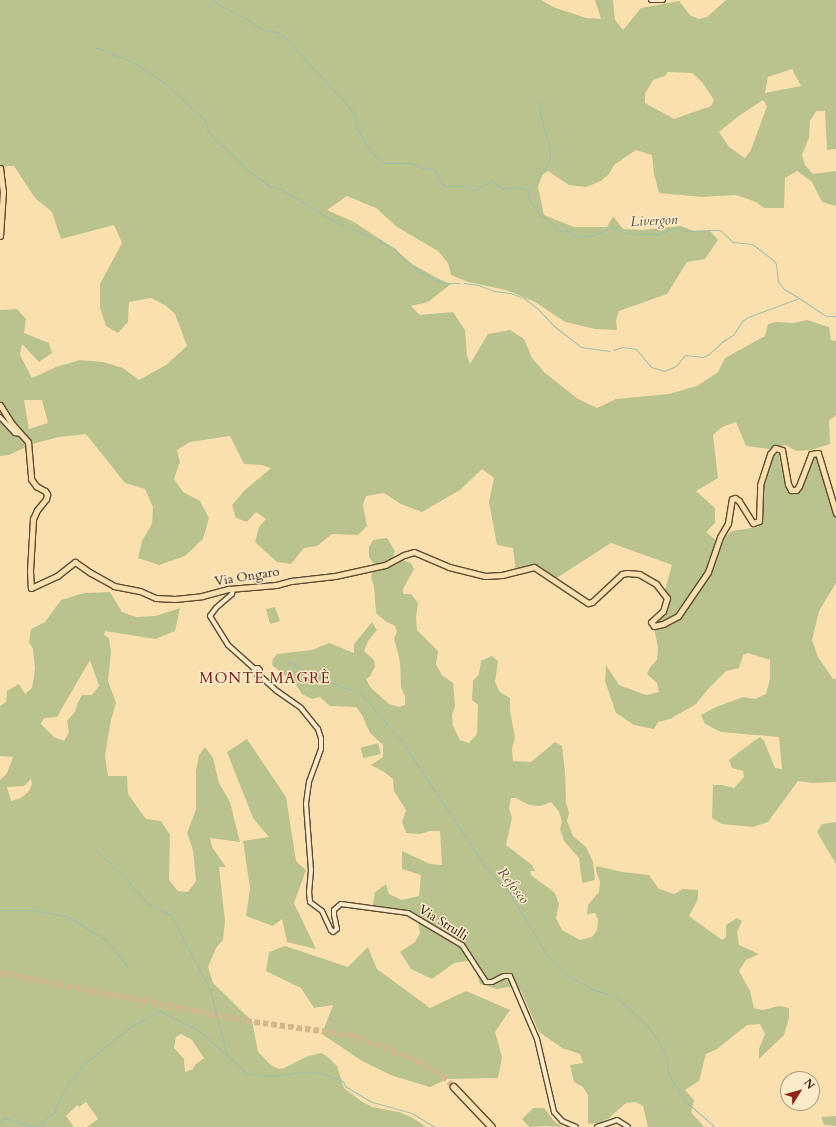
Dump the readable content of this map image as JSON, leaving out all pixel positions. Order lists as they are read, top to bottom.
{
  "streets": {
    "main road": ["Via Ongaro"],
    "street": ["Via Strulli"]
  },
  "crossings": [
    ["Via Ongaro", "Via Strulli"]
  ],
  "districts": ["MONTE MAGRÈ"],
  "water": ["Livergon", "Refosco"],
  "north": "top right"
}
